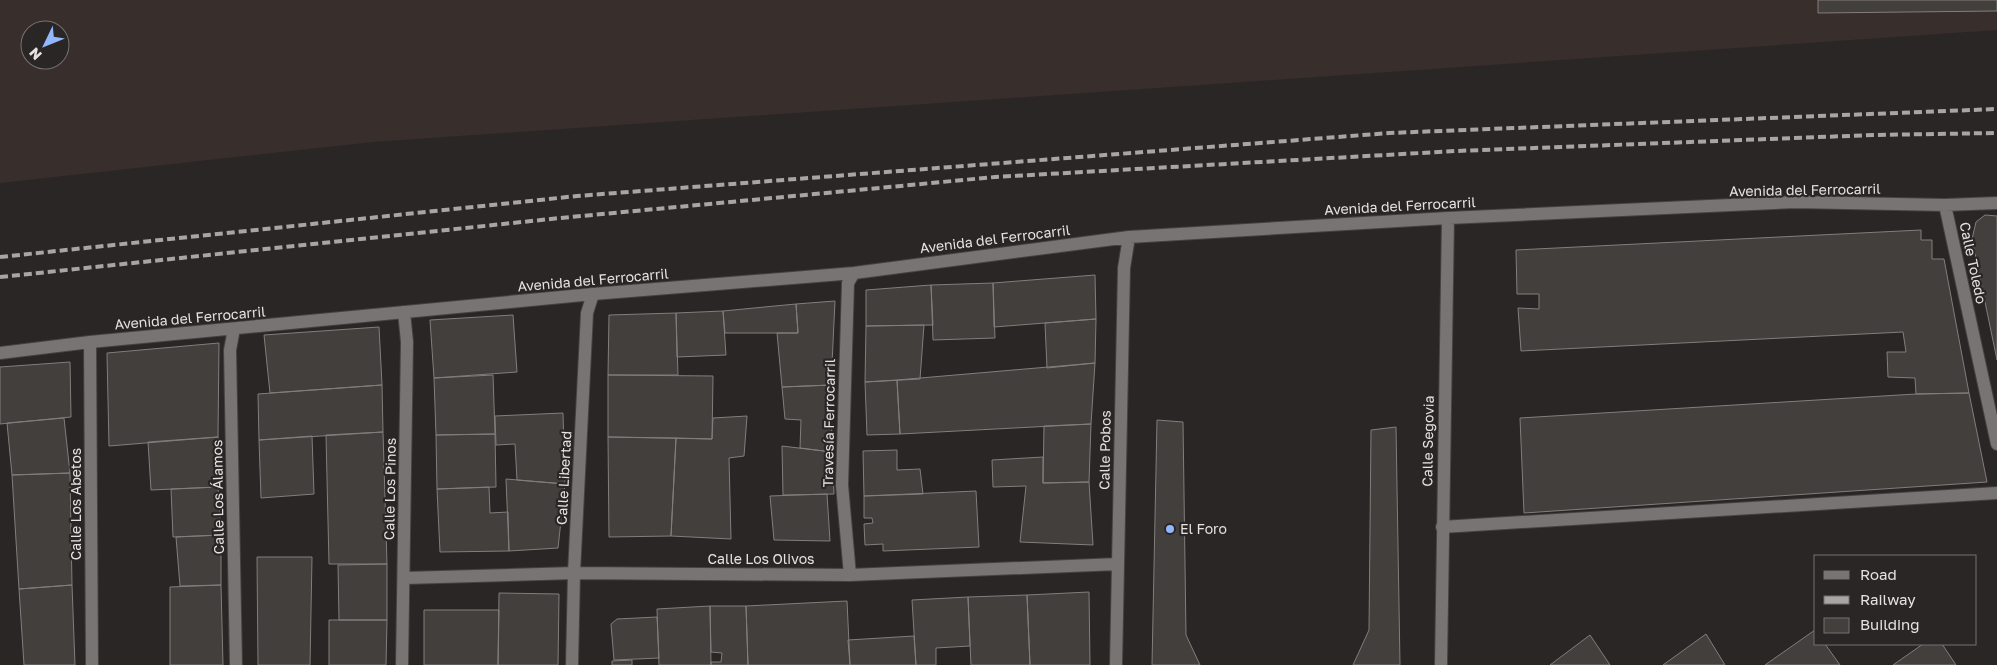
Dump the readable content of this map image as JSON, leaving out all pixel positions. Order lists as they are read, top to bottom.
{
  "streets": {
    "street": [
      "Avenida del Ferrocarril",
      "Calle Toledo",
      "Travesía Ferrocarril",
      "Calle Segovia",
      "Calle Pobos",
      "Calle Libertad",
      "Calle Los Pinos",
      "Calle Los Álamos",
      "Calle Los Abetos",
      "Calle Los Olivos"
    ]
  },
  "crossings": [
    ["Avenida del Ferrocarril", "Calle Toledo"],
    ["Avenida del Ferrocarril", "Travesía Ferrocarril"],
    ["Avenida del Ferrocarril", "Calle Segovia"],
    ["Avenida del Ferrocarril", "Calle Pobos"],
    ["Avenida del Ferrocarril", "Calle Libertad"],
    ["Avenida del Ferrocarril", "Calle Los Pinos"],
    ["Avenida del Ferrocarril", "Calle Los Álamos"],
    ["Avenida del Ferrocarril", "Calle Los Abetos"],
    ["Travesía Ferrocarril", "Calle Los Olivos"],
    ["Calle Pobos", "Calle Los Olivos"],
    ["Calle Libertad", "Calle Los Olivos"],
    ["Calle Los Pinos", "Calle Los Olivos"]
  ],
  "places": ["El Foro"],
  "legend": ["Road", "Railway", "Building"],
  "north": "bottom left"
}
